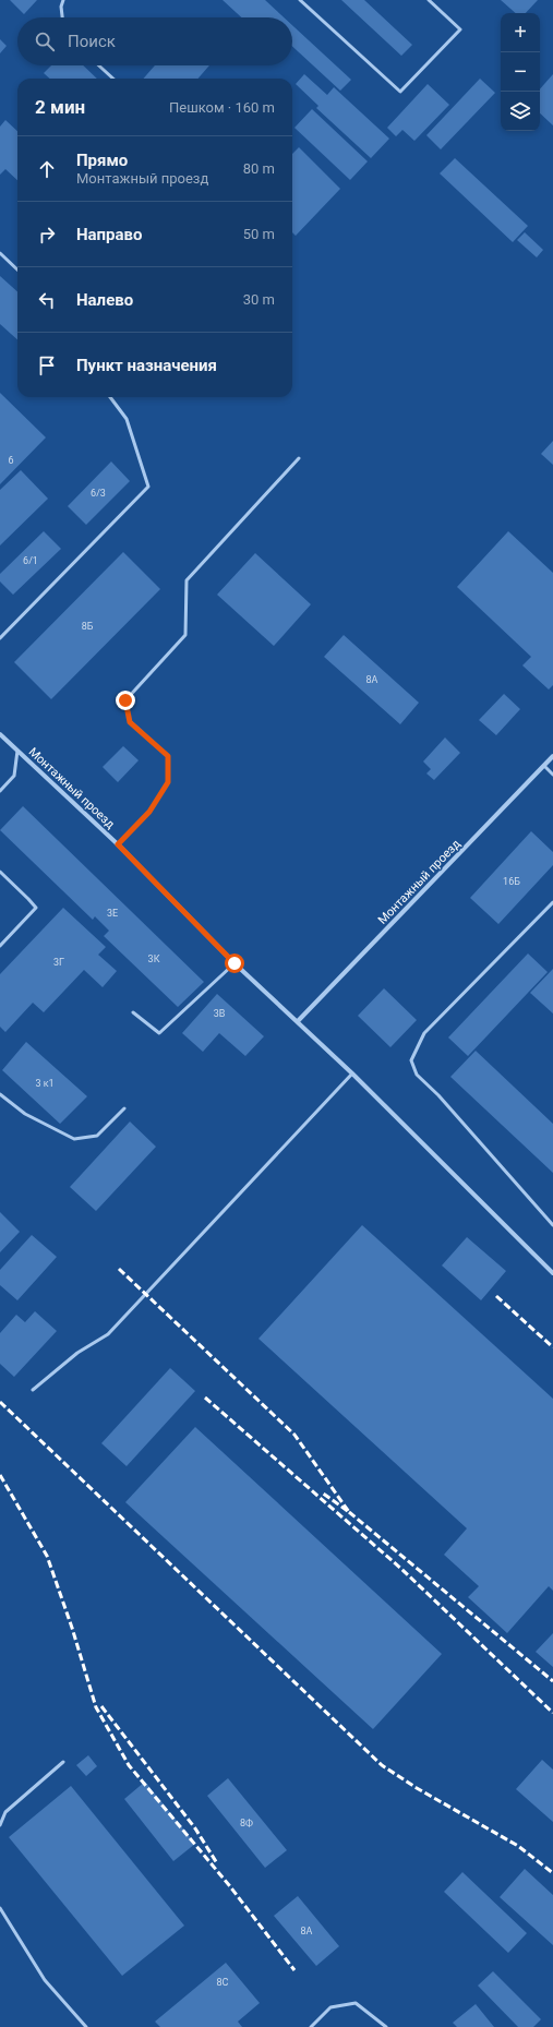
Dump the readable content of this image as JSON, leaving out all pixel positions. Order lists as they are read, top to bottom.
{
  "streets": {
    "street": ["Монтажный проезд"]
  },
  "house_numbers": [
    "6",
    "6/3",
    "6/1",
    "8Б",
    "8А",
    "16Б",
    "3Е",
    "3К",
    "3Г",
    "3В",
    "3 к1",
    "8Ф",
    "8А",
    "8С"
  ],
  "page": {
    "map_buttons": ["+", "−"],
    "search": "Поиск",
    "heading": ["2 мин", "Пешком · 160 m"],
    "list": [
      ["Прямо", "Монтажный проезд", "80 m"],
      ["Направо", "50 m"],
      ["Налево", "30 m"],
      "Пункт назначения"
    ]
  }
}
